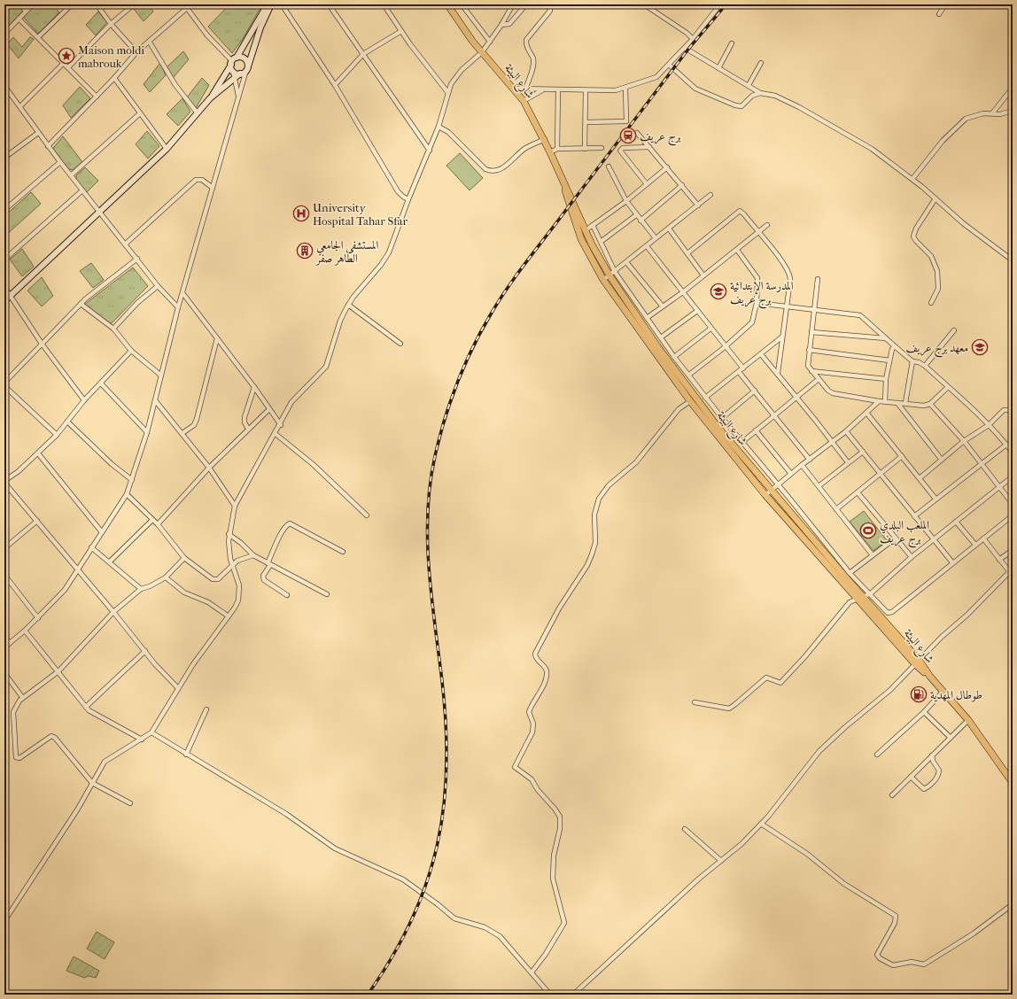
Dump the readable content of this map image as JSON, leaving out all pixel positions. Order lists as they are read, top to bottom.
{
  "streets": {
    "main road": ["شارع البيئة"]
  },
  "places": {
    "place": ["Maison moldi mabrouk"],
    "station": ["برج عريف"],
    "hospital": ["University Hospital Tahar Sfar"],
    "building": ["المستشفى الجامعي الطاهر صفر"],
    "school or university": ["المدرسة الإبتدائية برج عريف", "معهد برج عريف"],
    "sports": ["الملعب البلدي برج عريف"],
    "fuel station": ["طوطال المهدية"]
  }
}
